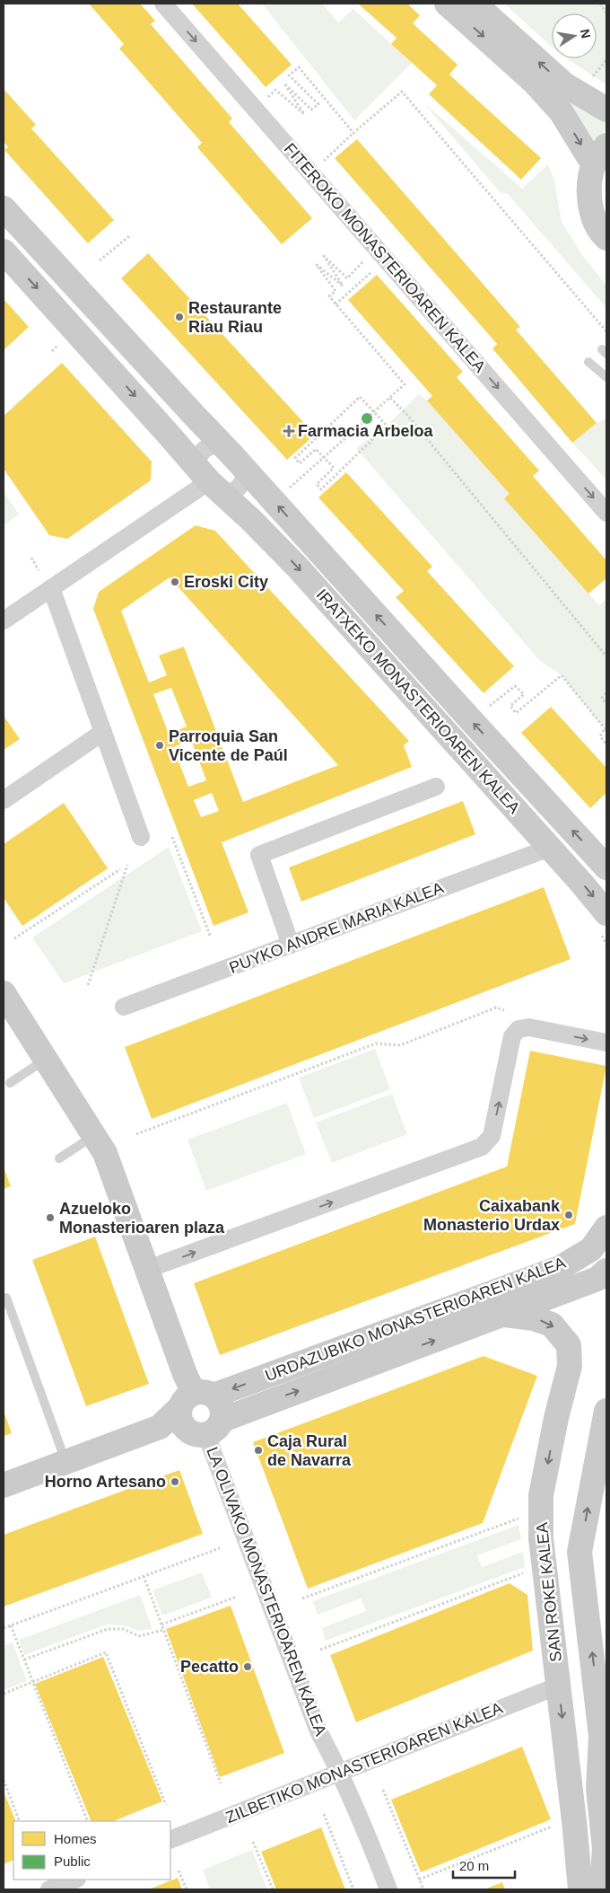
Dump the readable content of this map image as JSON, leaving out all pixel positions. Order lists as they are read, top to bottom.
{
  "streets": {
    "street": [
      "FITEROKO MONASTERIOAREN KALEA",
      "IRATXEKO MONASTERIOAREN KALEA",
      "PUYKO ANDRE MARIA KALEA",
      "URDAZUBIKO MONASTERIOAREN KALEA",
      "LA OLIVAKO MONASTERIOAREN KALEA",
      "SAN ROKE KALEA",
      "ZILBETIKO MONASTERIOAREN KALEA"
    ]
  },
  "crossings": [
    ["IRATXEKO MONASTERIOAREN KALEA", "PUYKO ANDRE MARIA KALEA"],
    ["URDAZUBIKO MONASTERIOAREN KALEA", "LA OLIVAKO MONASTERIOAREN KALEA"],
    ["URDAZUBIKO MONASTERIOAREN KALEA", "SAN ROKE KALEA"],
    ["LA OLIVAKO MONASTERIOAREN KALEA", "ZILBETIKO MONASTERIOAREN KALEA"],
    ["SAN ROKE KALEA", "ZILBETIKO MONASTERIOAREN KALEA"]
  ],
  "one_way": ["FITEROKO MONASTERIOAREN KALEA"],
  "places": {
    "other": [
      "Restaurante Riau Riau",
      "Eroski City",
      "Parroquia San Vicente de Paúl",
      "Caixabank Monasterio Urdax",
      "Azueloko Monasterioaren plaza",
      "Caja Rural de Navarra",
      "Horno Artesano",
      "Pecatto"
    ],
    "health": ["Farmacia Arbeloa"]
  },
  "legend": ["Homes", "Public"],
  "scale_bar": "20 m",
  "north": "right"
}
